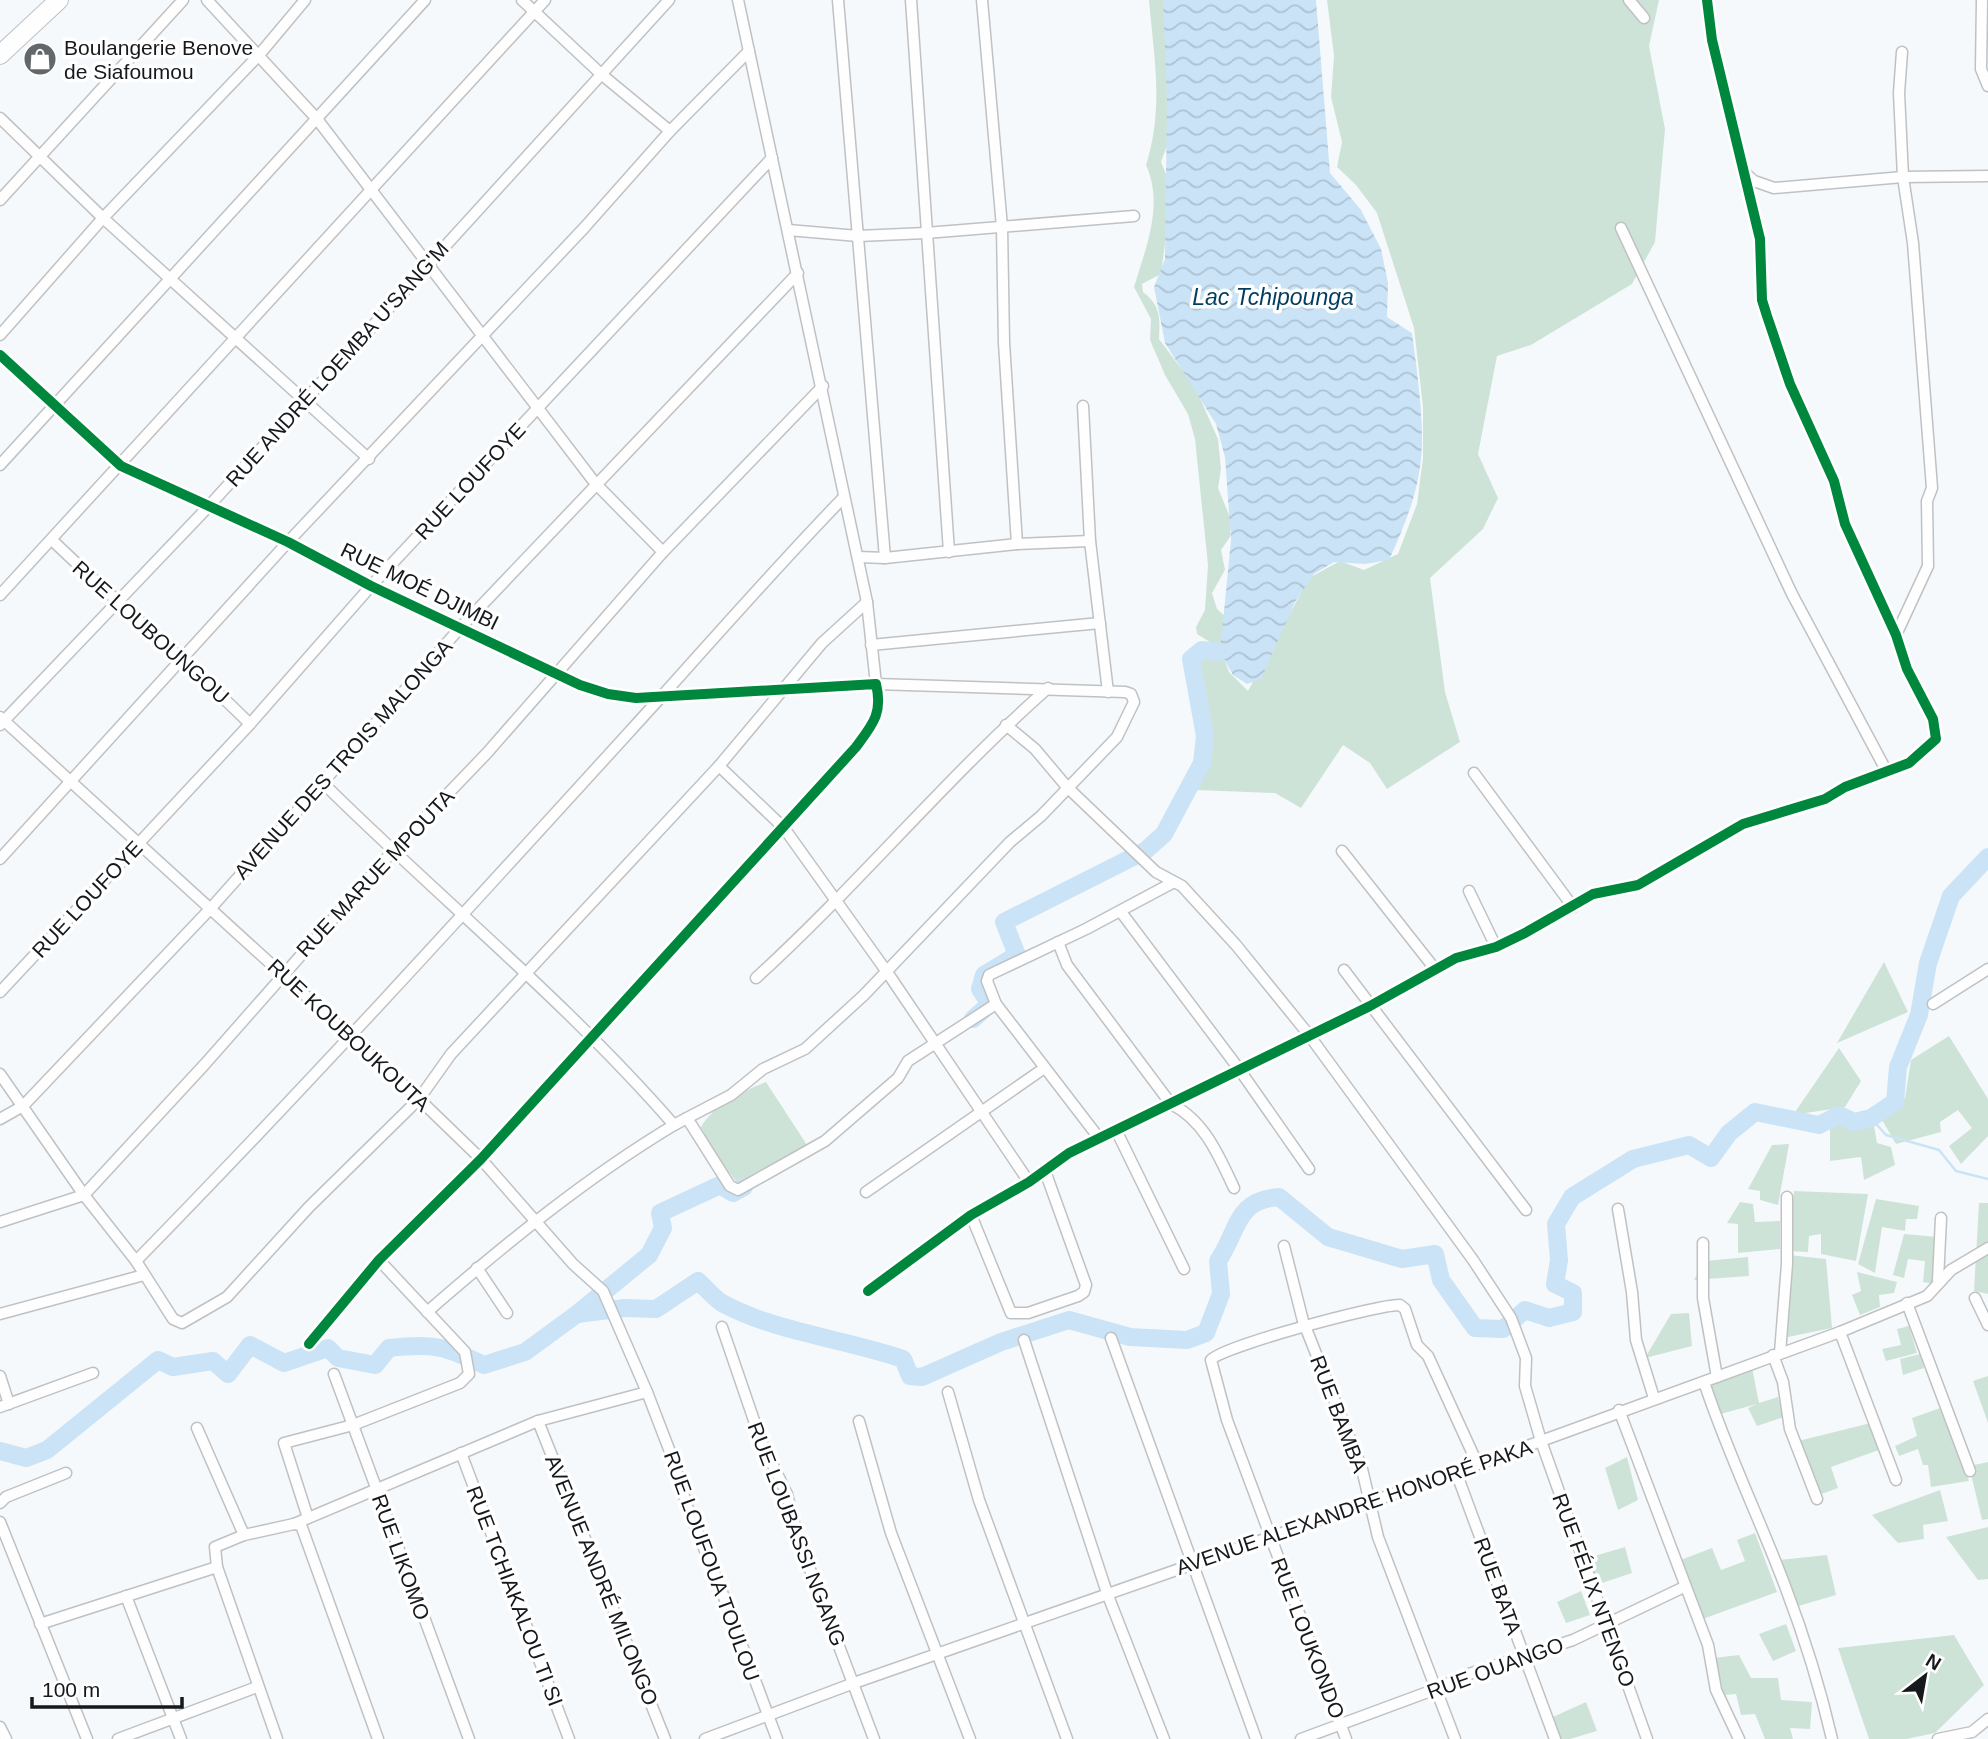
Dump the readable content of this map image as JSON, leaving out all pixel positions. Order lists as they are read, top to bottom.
{
  "streets": {
    "street": [
      "RUE ANDRÉ LOEMBA U'SANG'M",
      "RUE LOUFOYE",
      "RUE MOÉ DJIMBI",
      "RUE LOUBOUNGOU",
      "AVENUE DES TROIS MALONGA",
      "RUE MARUE MPOUTA",
      "RUE KOUBOUKOUTA",
      "RUE BAMBA",
      "AVENUE ALEXANDRE HONORÉ PAKA",
      "RUE LOUBASSI NGANG",
      "RUE LIKOMO",
      "RUE LOUFOUA TOULOU",
      "AVENUE ANDRÉ MILONGO",
      "RUE BATA",
      "RUE FÉLIX NTENGO",
      "RUE TCHIAKALOU TI SI",
      "RUE LOUKONDO",
      "RUE OUANGO"
    ]
  },
  "crossings": [
    ["RUE ANDRÉ LOEMBA U'SANG'M", "RUE MOÉ DJIMBI"],
    ["RUE ANDRÉ LOEMBA U'SANG'M", "RUE LOUBOUNGOU"],
    ["RUE ANDRÉ LOEMBA U'SANG'M", "RUE KOUBOUKOUTA"],
    ["RUE LOUFOYE", "RUE MOÉ DJIMBI"],
    ["RUE LOUFOYE", "RUE LOUBOUNGOU"],
    ["RUE LOUFOYE", "RUE KOUBOUKOUTA"],
    ["RUE MOÉ DJIMBI", "AVENUE DES TROIS MALONGA"],
    ["RUE MOÉ DJIMBI", "RUE MARUE MPOUTA"],
    ["AVENUE DES TROIS MALONGA", "RUE KOUBOUKOUTA"],
    ["RUE MARUE MPOUTA", "RUE KOUBOUKOUTA"],
    ["RUE KOUBOUKOUTA", "RUE LOUFOUA TOULOU"],
    ["RUE BAMBA", "AVENUE ALEXANDRE HONORÉ PAKA"],
    ["RUE BAMBA", "RUE LOUKONDO"],
    ["RUE BAMBA", "RUE OUANGO"],
    ["AVENUE ALEXANDRE HONORÉ PAKA", "RUE LOUBASSI NGANG"],
    ["AVENUE ALEXANDRE HONORÉ PAKA", "RUE LOUFOUA TOULOU"],
    ["AVENUE ALEXANDRE HONORÉ PAKA", "RUE BATA"],
    ["AVENUE ALEXANDRE HONORÉ PAKA", "RUE FÉLIX NTENGO"],
    ["AVENUE ALEXANDRE HONORÉ PAKA", "RUE LOUKONDO"],
    ["RUE BATA", "RUE OUANGO"],
    ["RUE FÉLIX NTENGO", "RUE OUANGO"],
    ["RUE LOUKONDO", "RUE OUANGO"]
  ],
  "water": ["Lac Tchipounga"],
  "places": {
    "shop": ["Boulangerie Benove de Siafoumou"]
  },
  "scale_bar": "100 m",
  "north": "top right"
}
